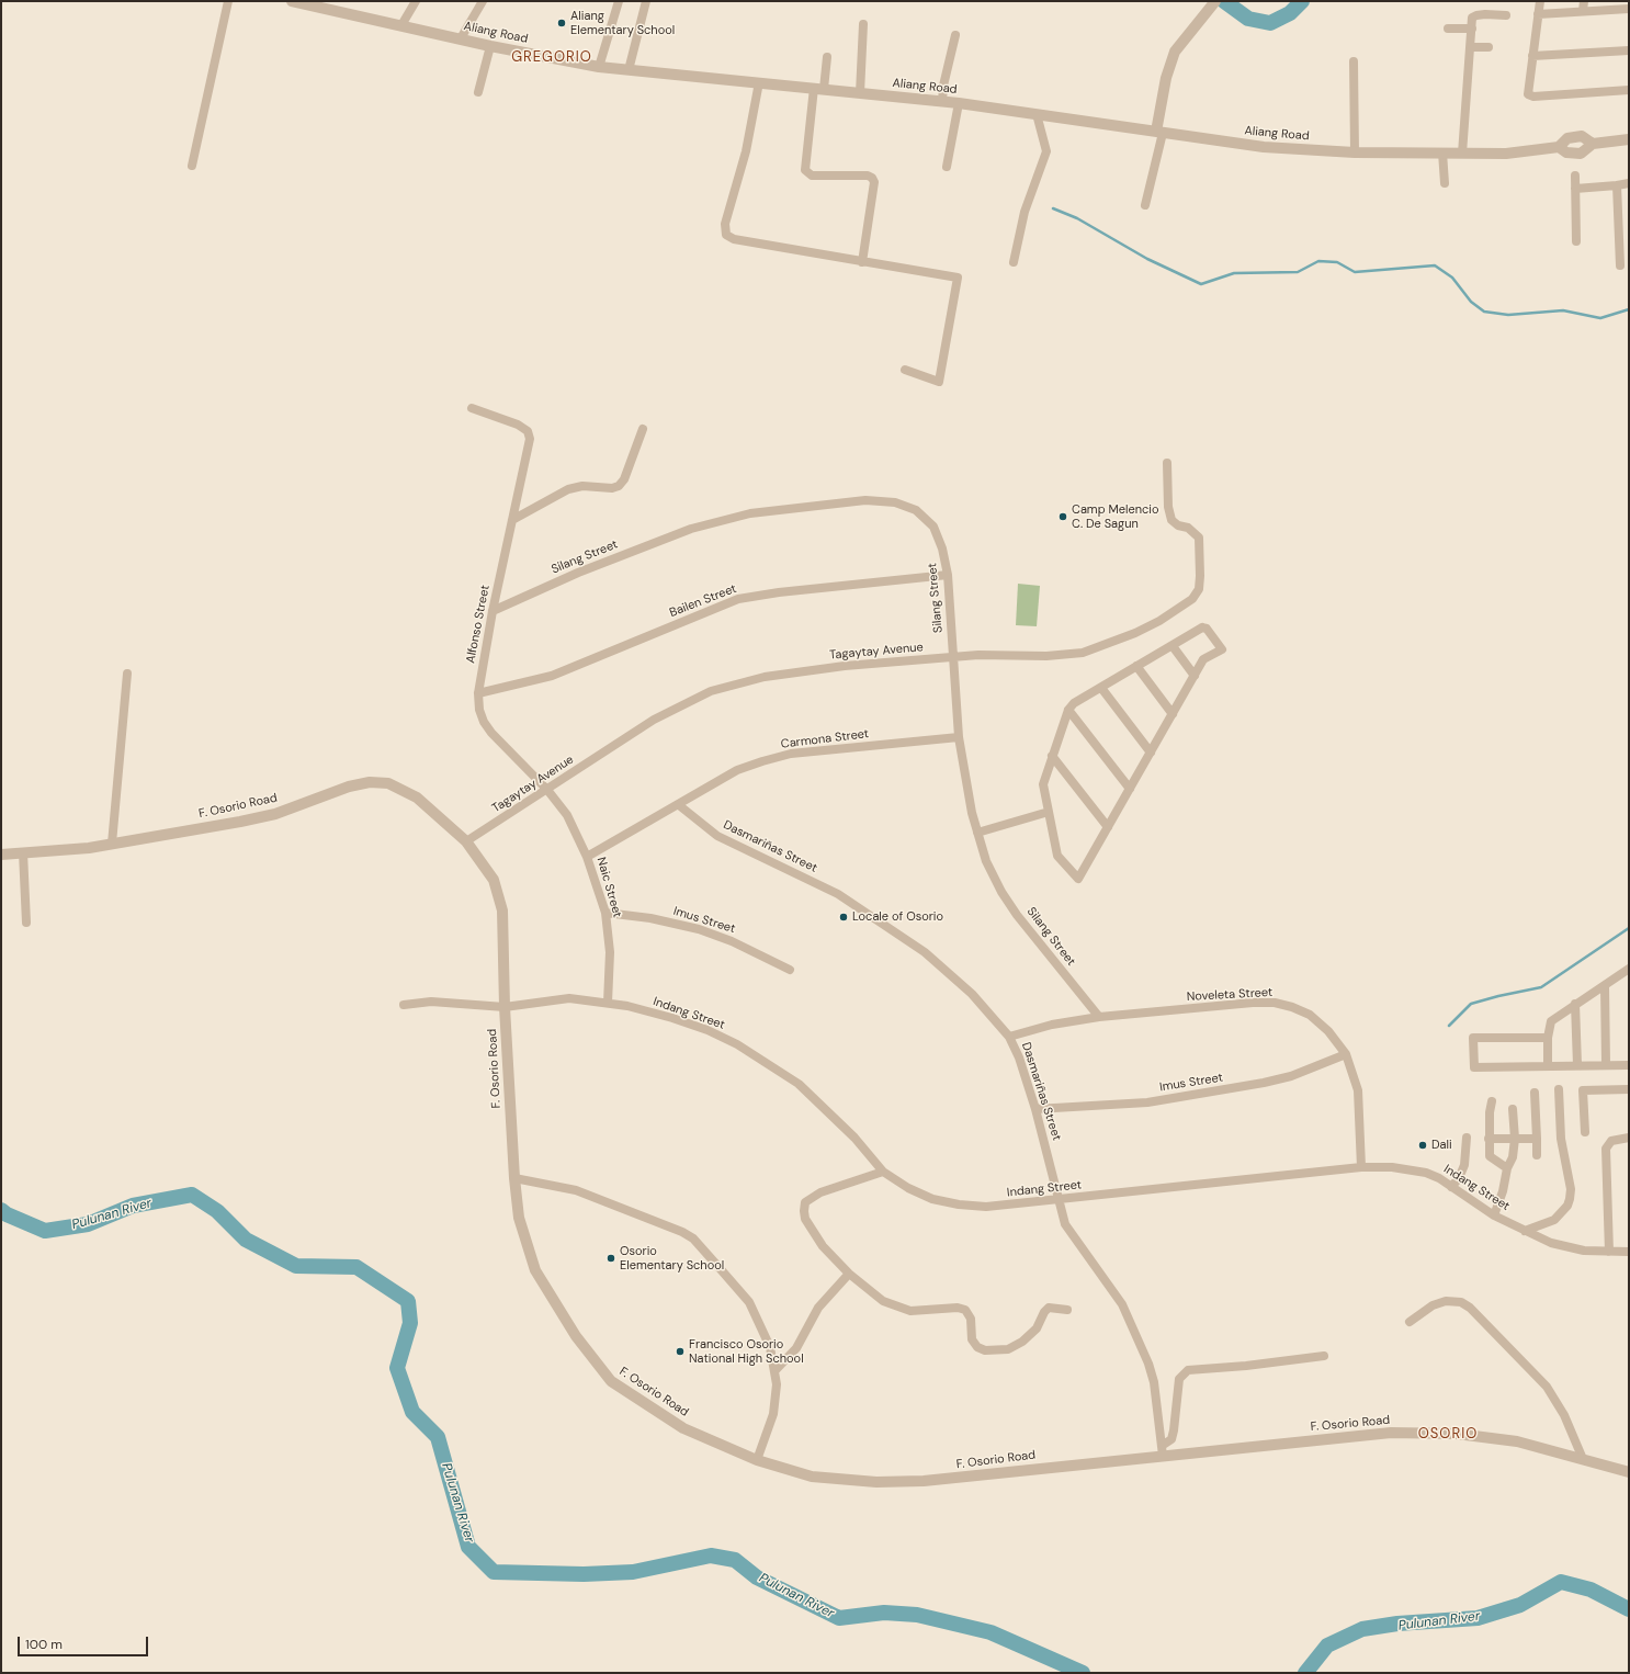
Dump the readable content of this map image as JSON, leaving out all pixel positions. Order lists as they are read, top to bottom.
{
  "streets": {
    "street": [
      "Aliang Road",
      "Silang Street",
      "Bailen Street",
      "Alfonso Street",
      "Tagaytay Avenue",
      "Carmona Street",
      "F. Osorio Road",
      "Dasmariñas Street",
      "Naic Street",
      "Imus Street",
      "Noveleta Street",
      "Indang Street"
    ]
  },
  "crossings": [
    ["Silang Street", "Bailen Street"],
    ["Silang Street", "Alfonso Street"],
    ["Silang Street", "Tagaytay Avenue"],
    ["Silang Street", "Carmona Street"],
    ["Silang Street", "Noveleta Street"],
    ["Bailen Street", "Alfonso Street"],
    ["Alfonso Street", "Tagaytay Avenue"],
    ["Alfonso Street", "Naic Street"],
    ["Tagaytay Avenue", "F. Osorio Road"],
    ["Tagaytay Avenue", "Naic Street"],
    ["Carmona Street", "Dasmariñas Street"],
    ["Carmona Street", "Naic Street"],
    ["F. Osorio Road", "Dasmariñas Street"],
    ["F. Osorio Road", "Indang Street"],
    ["Dasmariñas Street", "Imus Street"],
    ["Dasmariñas Street", "Noveleta Street"],
    ["Dasmariñas Street", "Indang Street"],
    ["Naic Street", "Imus Street"],
    ["Naic Street", "Indang Street"],
    ["Imus Street", "Noveleta Street"],
    ["Noveleta Street", "Indang Street"]
  ],
  "districts": ["GREGORIO", "OSORIO"],
  "water": ["Pulunan River"],
  "places": [
    "Aliang Elementary School",
    "Camp Melencio C. De Sagun",
    "Locale of Osorio",
    "Dali",
    "Osorio Elementary School",
    "Francisco Osorio National High School"
  ],
  "scale_bar": "100 m"
}
